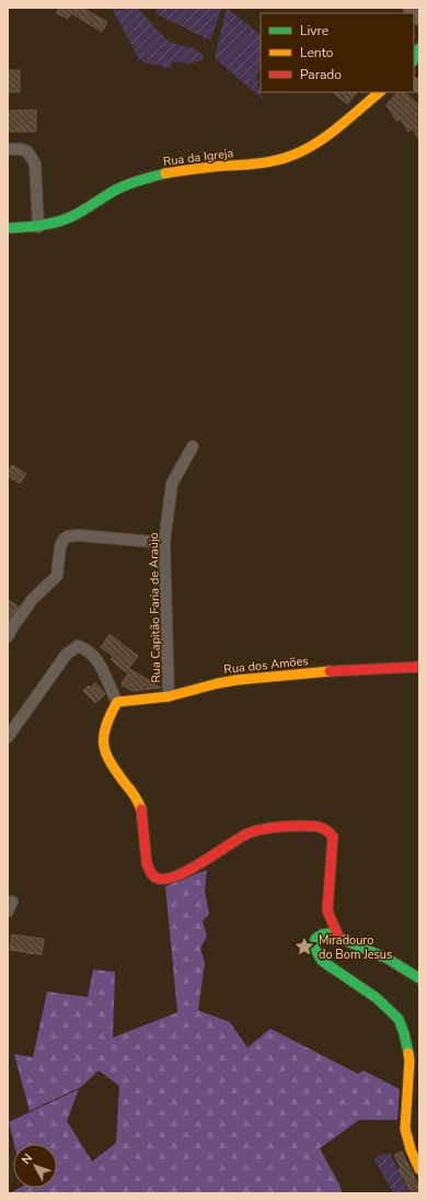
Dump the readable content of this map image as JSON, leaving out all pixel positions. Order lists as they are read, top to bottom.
{
  "streets": {
    "street": ["Rua da Igreja", "Rua Capitão Faria de Araújo", "Rua dos Amões"]
  },
  "crossings": [
    ["Rua Capitão Faria de Araújo", "Rua dos Amões"]
  ],
  "places": {
    "place": ["Miradouro do Bom Jesus"]
  },
  "legend": ["Livre", "Lento", "Parado"],
  "north": "top left"
}
